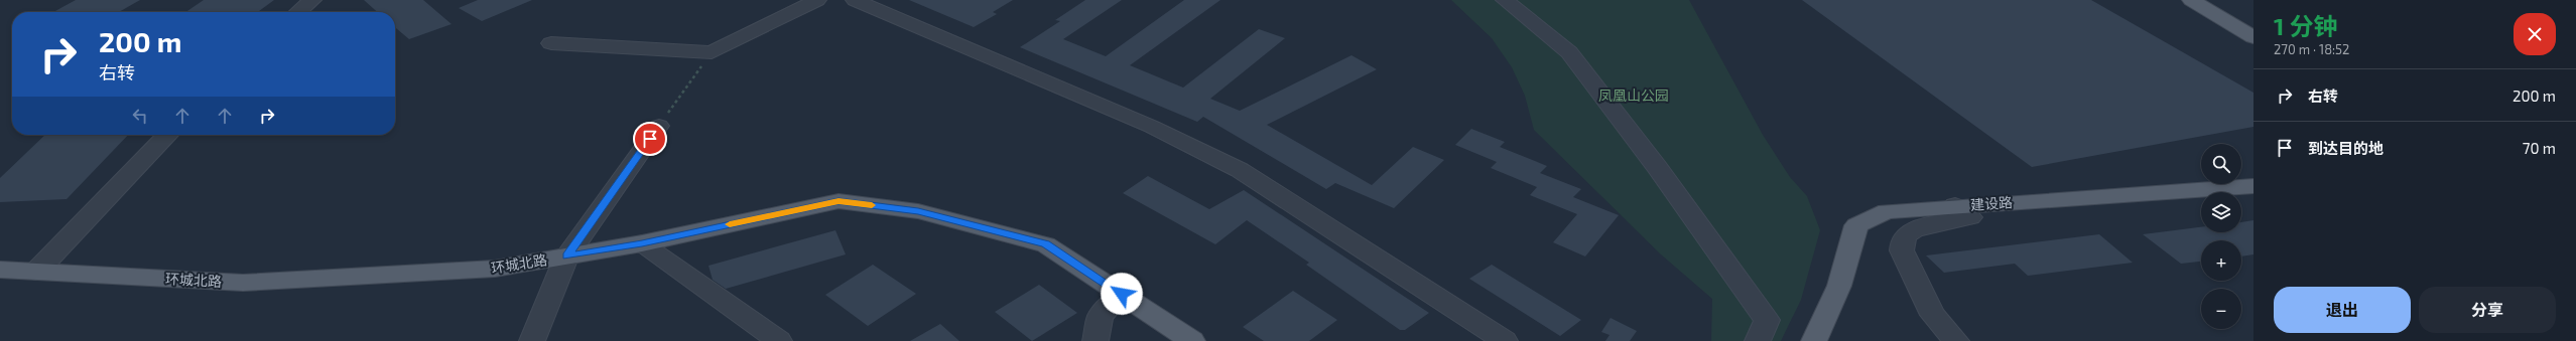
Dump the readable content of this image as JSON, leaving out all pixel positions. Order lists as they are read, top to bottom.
{
  "streets": {
    "main road": ["建设路", "环城北路"]
  },
  "parks": ["凤凰山公园"],
  "page": {
    "heading": ["1 分钟", "270 m · 18:52"],
    "turn": ["200 m", "右转"],
    "list": [
      {
        "name": "右转",
        "value": "200 m"
      },
      {
        "name": "到达目的地",
        "value": "70 m"
      }
    ],
    "map_buttons": ["+", "−"],
    "buttons": ["退出", "分享"]
  }
}
